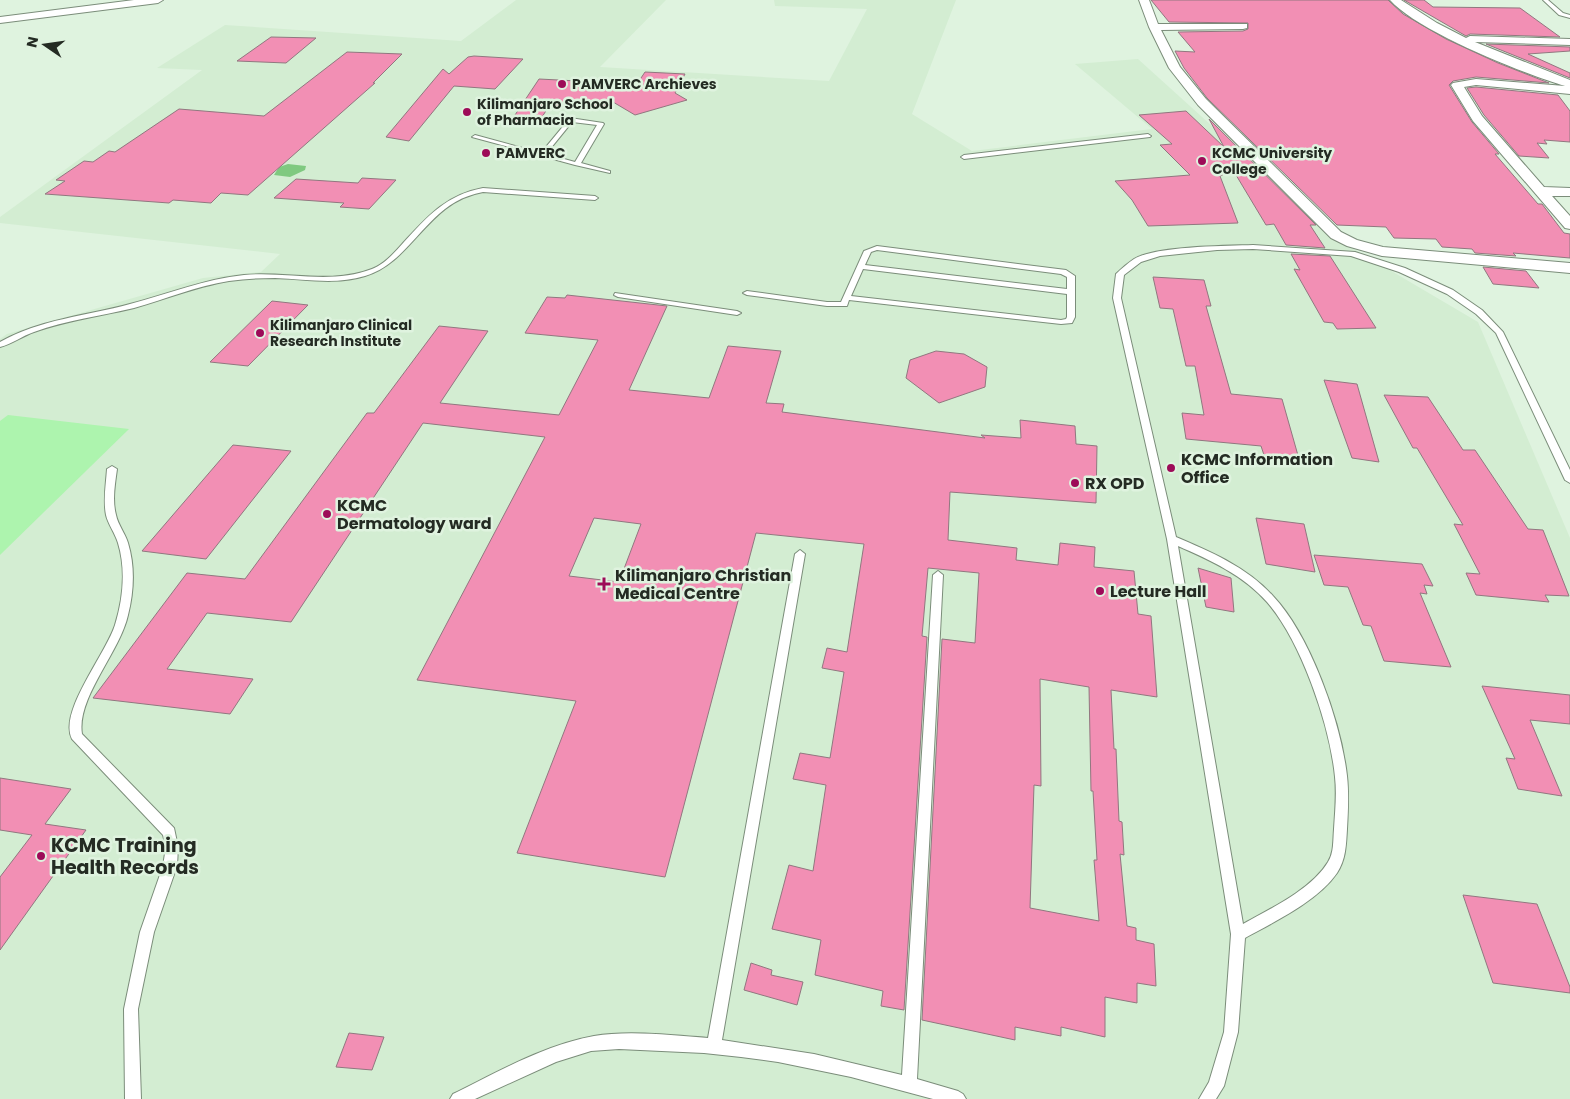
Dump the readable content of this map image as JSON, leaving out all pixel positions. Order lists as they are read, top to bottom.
{
  "places": {
    "other": [
      "PAMVERC Archieves",
      "Kilimanjaro School of Pharmacia",
      "PAMVERC",
      "KCMC University College",
      "Kilimanjaro Clinical Research Institute",
      "KCMC Information Office",
      "RX OPD",
      "KCMC Dermatology ward",
      "Lecture Hall",
      "KCMC Training Health Records"
    ],
    "health": ["Kilimanjaro Christian Medical Centre"]
  },
  "north": "left"
}
